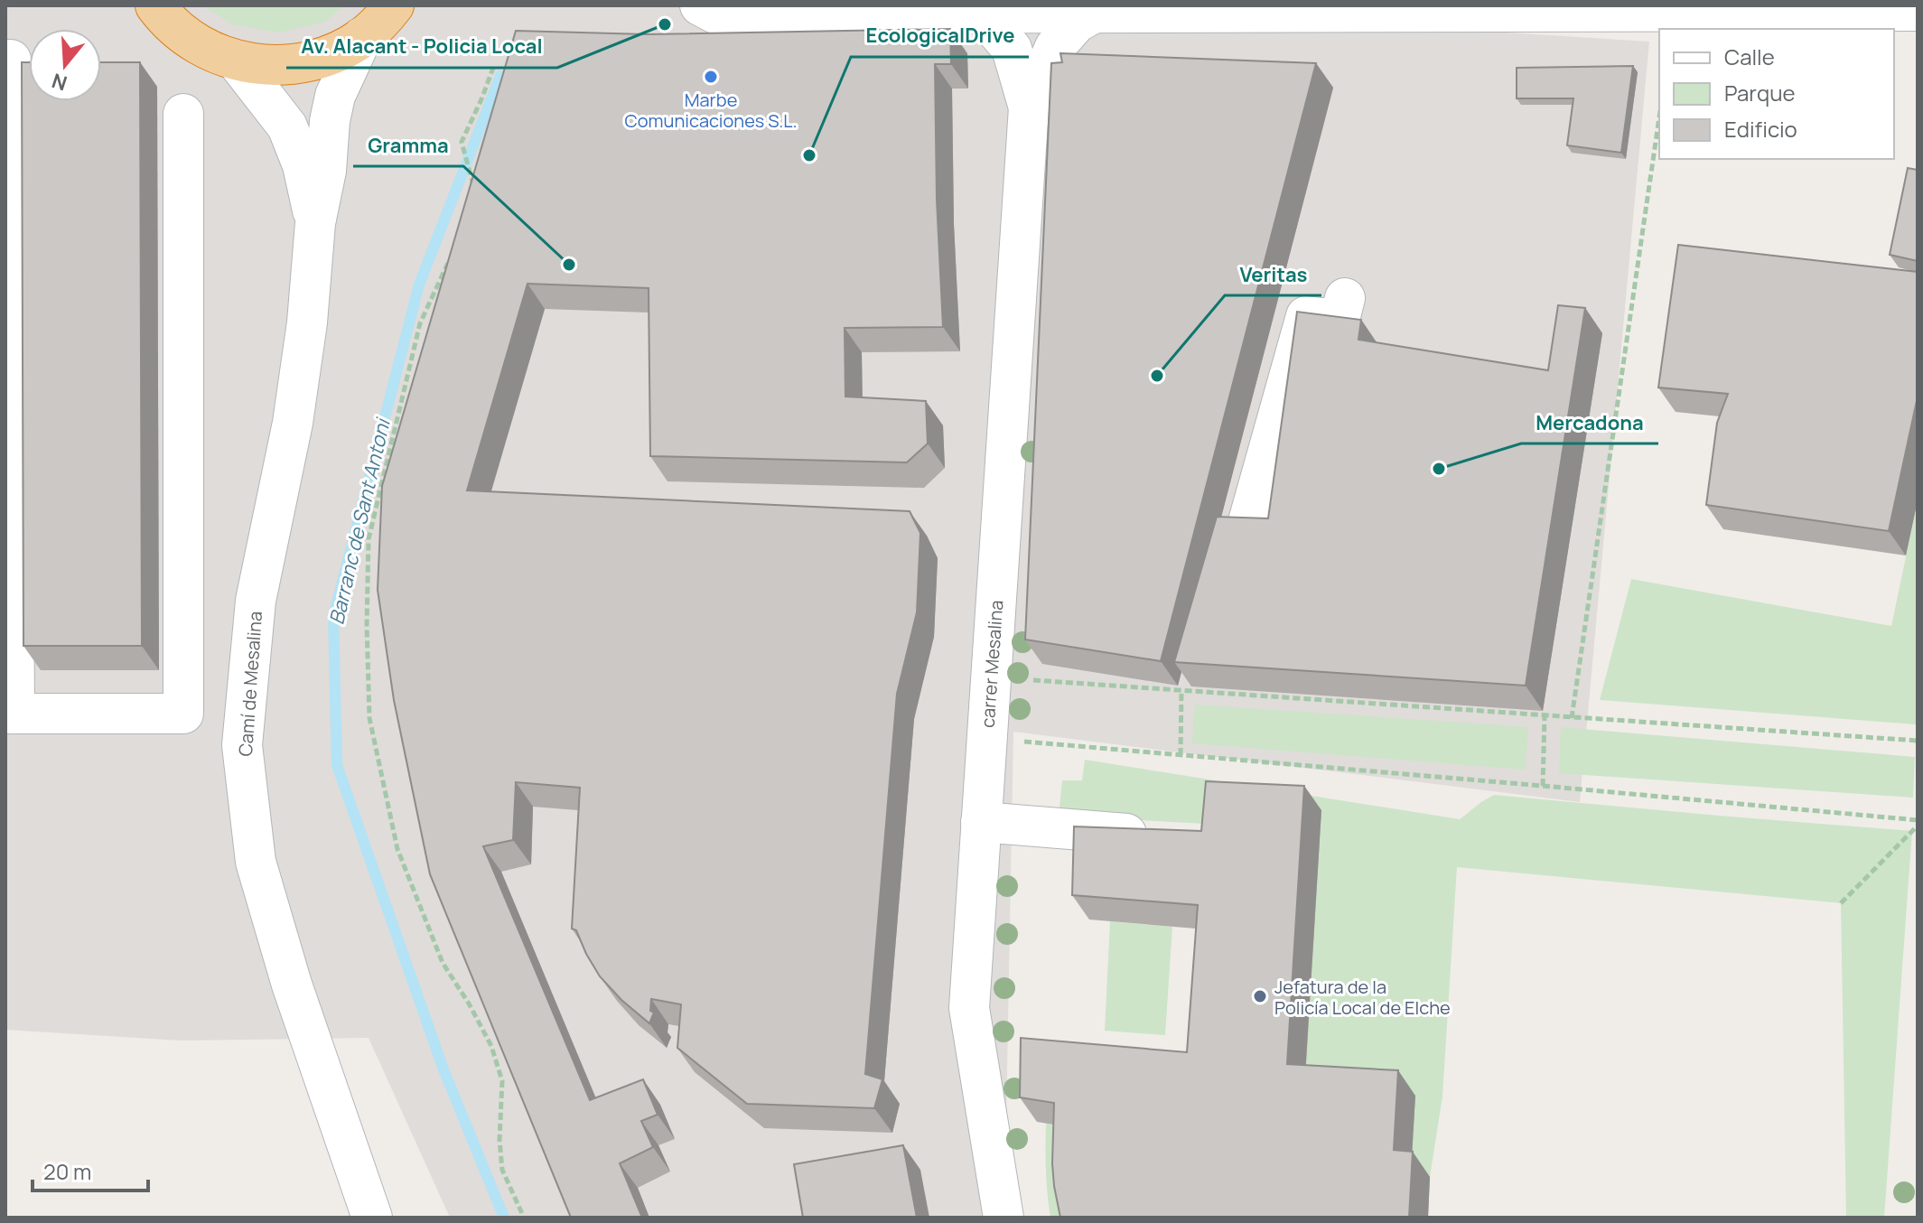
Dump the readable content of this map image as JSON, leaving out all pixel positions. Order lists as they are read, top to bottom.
{
  "streets": {
    "street": ["carrer Mesalina", "Camí de Mesalina"]
  },
  "water": ["Barranc de Sant Antoni"],
  "places": [
    "Av. Alacant - Policia Local",
    "Marbe Comunicaciones S.L.",
    "EcologicalDrive",
    "Gramma",
    "Veritas",
    "Mercadona",
    "Jefatura de la Policía Local de Elche"
  ],
  "legend": ["Calle", "Parque", "Edificio"],
  "scale_bar": "20 m",
  "north": "bottom"
}
